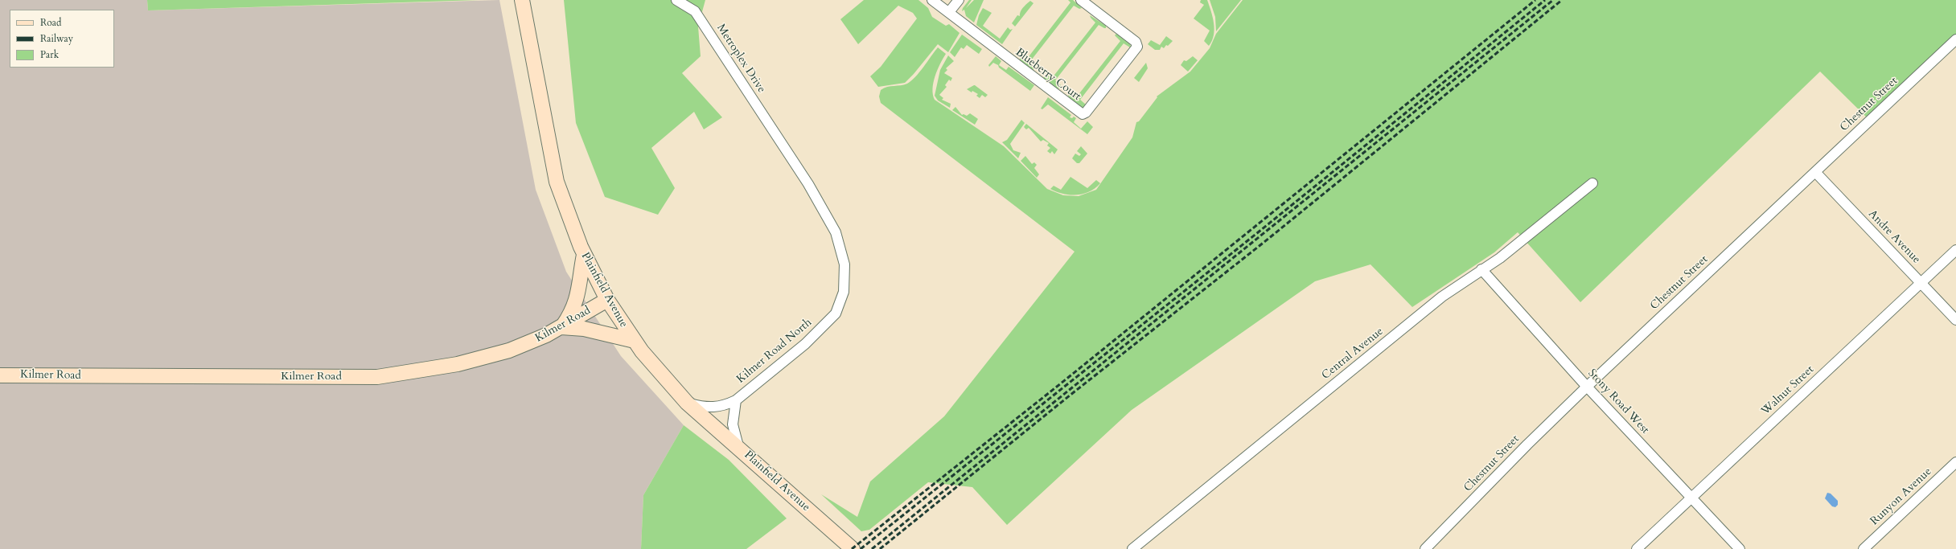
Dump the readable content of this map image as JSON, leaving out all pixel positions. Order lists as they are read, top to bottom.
{
  "streets": {
    "street": [
      "Metroplex Drive",
      "Blueberry Court",
      "Chestnut Street",
      "Andre Avenue",
      "Plainfield Avenue",
      "Kilmer Road",
      "Kilmer Road North",
      "Central Avenue",
      "Walnut Street",
      "Stony Road West",
      "Runyon Avenue"
    ]
  },
  "crossings": [
    ["Metroplex Drive", "Kilmer Road North"],
    ["Chestnut Street", "Andre Avenue"],
    ["Chestnut Street", "Stony Road West"],
    ["Andre Avenue", "Walnut Street"],
    ["Plainfield Avenue", "Kilmer Road"],
    ["Plainfield Avenue", "Kilmer Road North"],
    ["Central Avenue", "Stony Road West"],
    ["Walnut Street", "Stony Road West"]
  ],
  "legend": ["Road", "Railway", "Park"]
}
